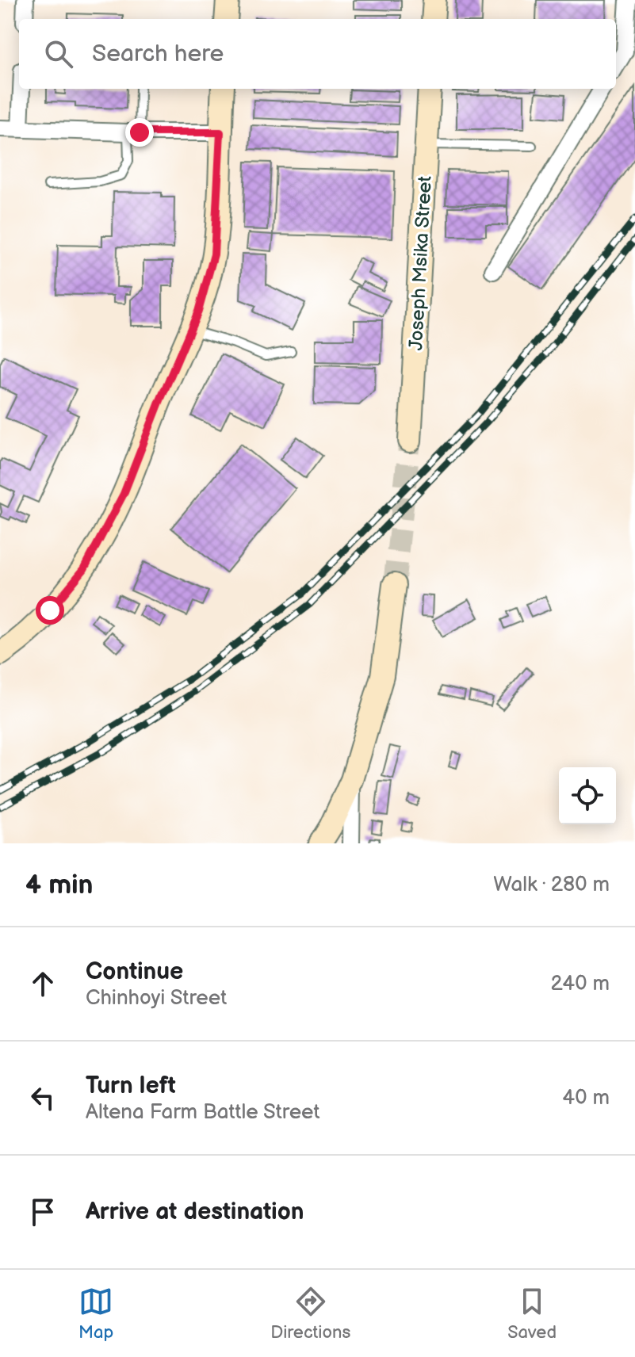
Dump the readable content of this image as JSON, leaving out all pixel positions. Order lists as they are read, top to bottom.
{
  "streets": {
    "street": ["Joseph Msika Street"]
  },
  "page": {
    "search": "Search here",
    "heading": ["4 min", "Walk · 280 m"],
    "list": [
      ["Continue", "Chinhoyi Street", "240 m"],
      ["Turn left", "Altena Farm Battle Street", "40 m"],
      "Arrive at destination"
    ],
    "nav": ["Map", "Directions", "Saved"]
  }
}
